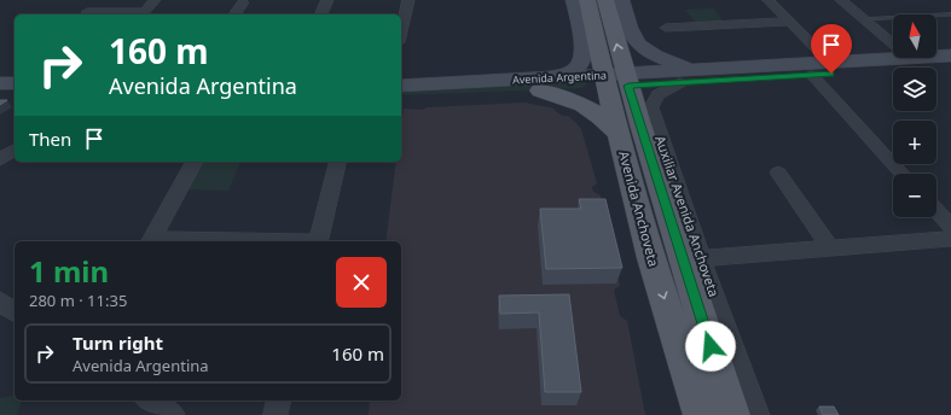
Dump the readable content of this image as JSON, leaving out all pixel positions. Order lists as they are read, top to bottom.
{
  "streets": {
    "main road": ["Avenida Argentina", "Avenida Anchoveta"],
    "street": ["Auxiliar Avenida Anchoveta"]
  },
  "crossings": [
    ["Avenida Argentina", "Avenida Anchoveta"],
    ["Avenida Argentina", "Auxiliar Avenida Anchoveta"]
  ],
  "north": "top",
  "page": {
    "map_buttons": ["+", "−"],
    "turn": ["160 m", "Avenida Argentina"],
    "then": "Then",
    "heading": ["1 min", "280 m · 11:35"],
    "list": [
      {
        "name": "Turn right",
        "note": "Avenida Argentina",
        "value": "160 m"
      }
    ]
  }
}
